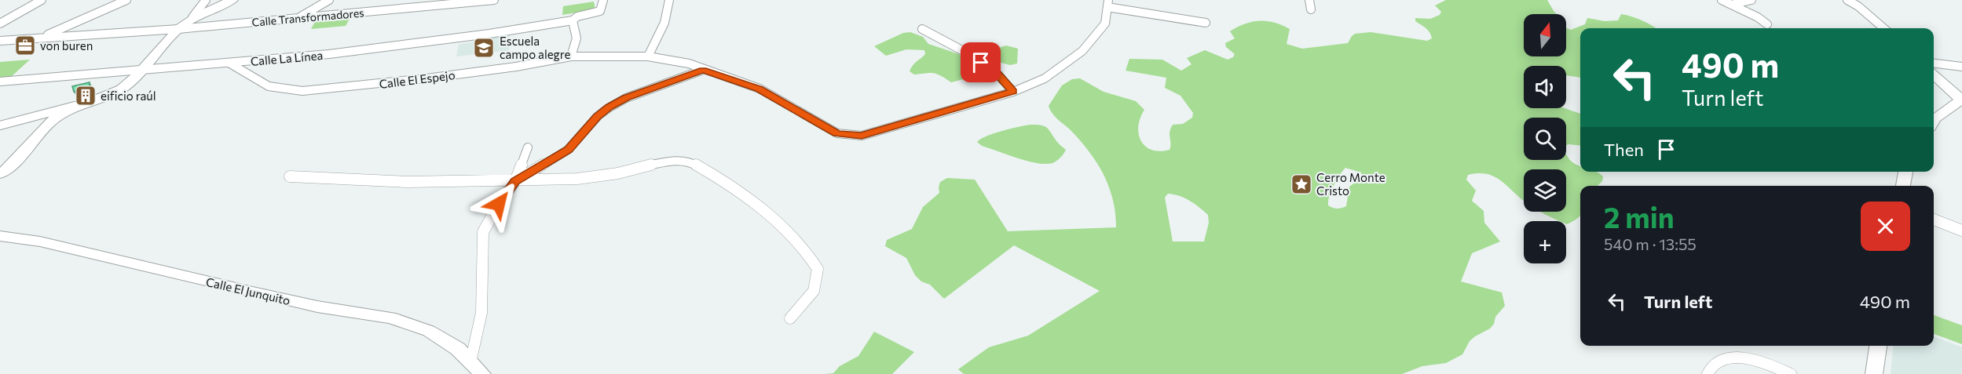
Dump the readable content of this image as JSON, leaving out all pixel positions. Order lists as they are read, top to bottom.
{
  "streets": {
    "street": [
      "Calle Transformadores",
      "Calle La Línea",
      "Calle El Espejo",
      "Calle El Junquito"
    ]
  },
  "crossings": [
    ["Calle La Línea", "Calle El Espejo"]
  ],
  "places": {
    "office": ["von buren"],
    "school or university": ["Escuela campo alegre"],
    "building": ["eificio raúl"],
    "place": ["Cerro Monte Cristo"]
  },
  "north": "top",
  "page": {
    "map_buttons": "+",
    "turn": ["490 m", "Turn left"],
    "then": "Then",
    "heading": ["2 min", "540 m · 13:55"],
    "list": [
      {
        "name": "Turn left",
        "value": "490 m"
      }
    ]
  }
}
